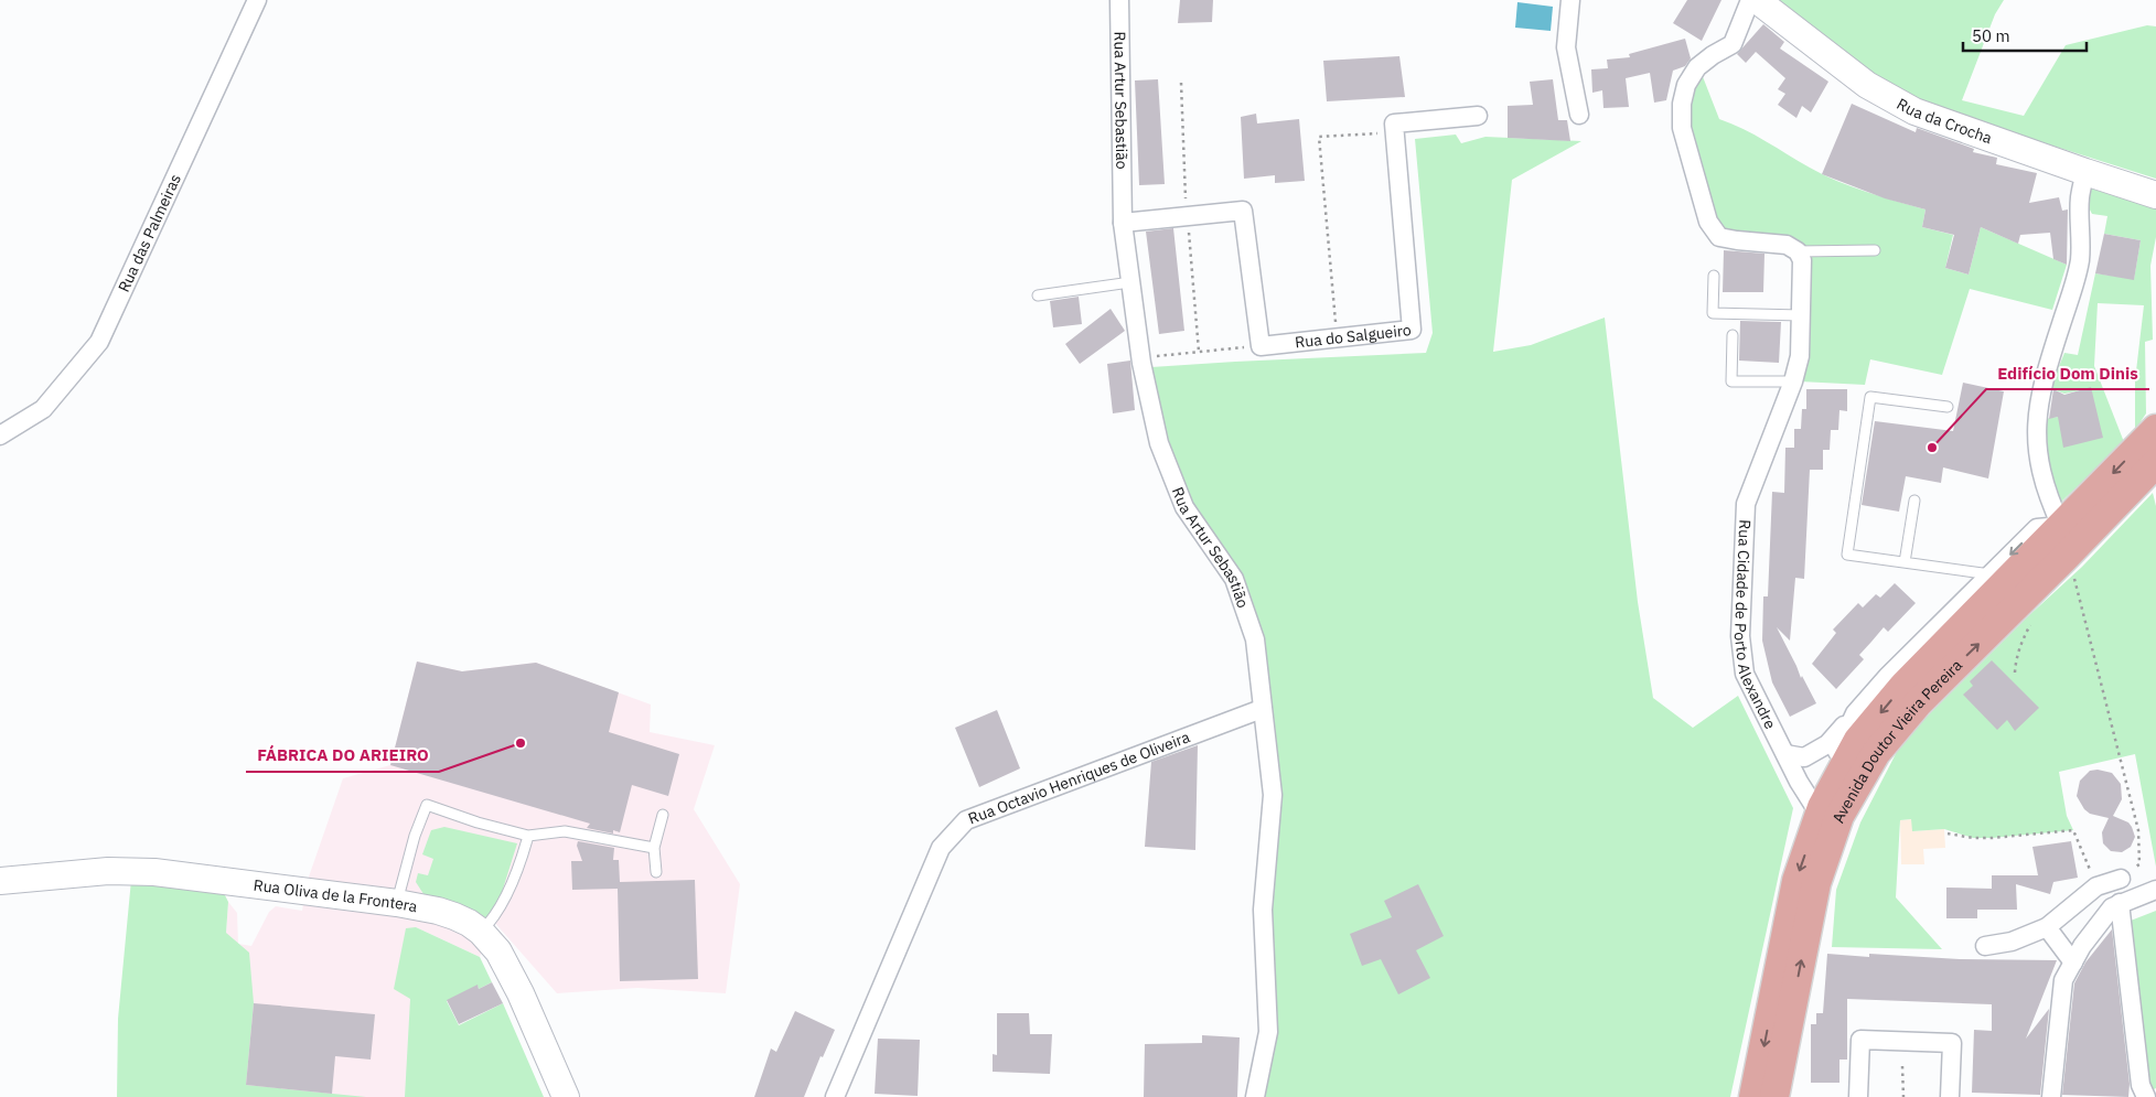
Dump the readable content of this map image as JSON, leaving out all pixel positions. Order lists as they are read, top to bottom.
{
  "streets": {
    "main road": ["Rua da Crocha", "Avenida Doutor Vieira Pereira", "Rua Oliva de la Frontera"],
    "street": [
      "Rua Artur Sebastião",
      "Rua das Palmeiras",
      "Rua do Salgueiro",
      "Rua Cidade de Porto Alexandre",
      "Rua Octavio Henriques de Oliveira"
    ]
  },
  "crossings": [
    ["Rua Artur Sebastião", "Rua Octavio Henriques de Oliveira"],
    ["Rua Cidade de Porto Alexandre", "Avenida Doutor Vieira Pereira"]
  ],
  "places": ["Edifício Dom Dinis", "FÁBRICA DO ARIEIRO"],
  "scale_bar": "50 m"
}
